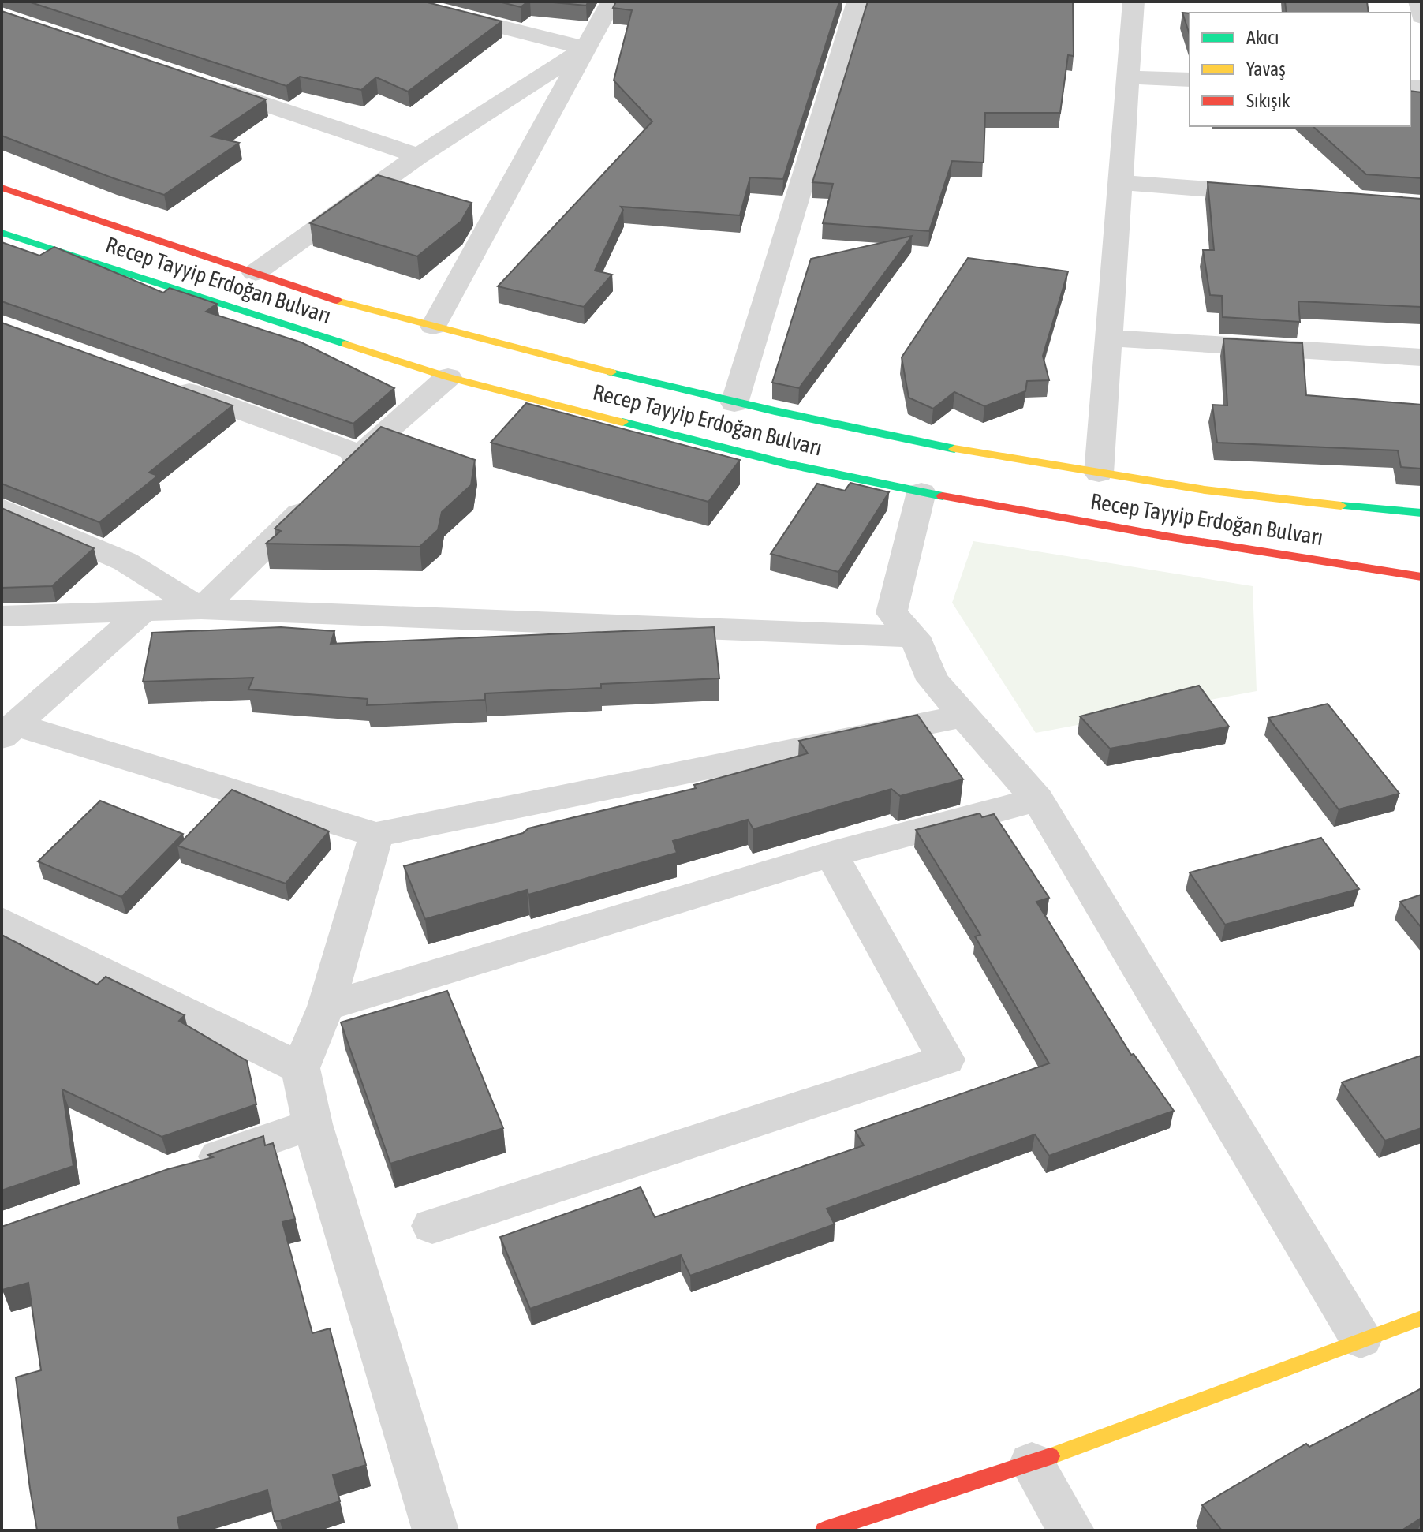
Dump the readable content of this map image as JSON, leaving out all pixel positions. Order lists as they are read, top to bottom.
{
  "streets": {
    "main road": ["Recep Tayyip Erdoğan Bulvarı"]
  },
  "legend": ["Akıcı", "Yavaş", "Sıkışık"]
}
